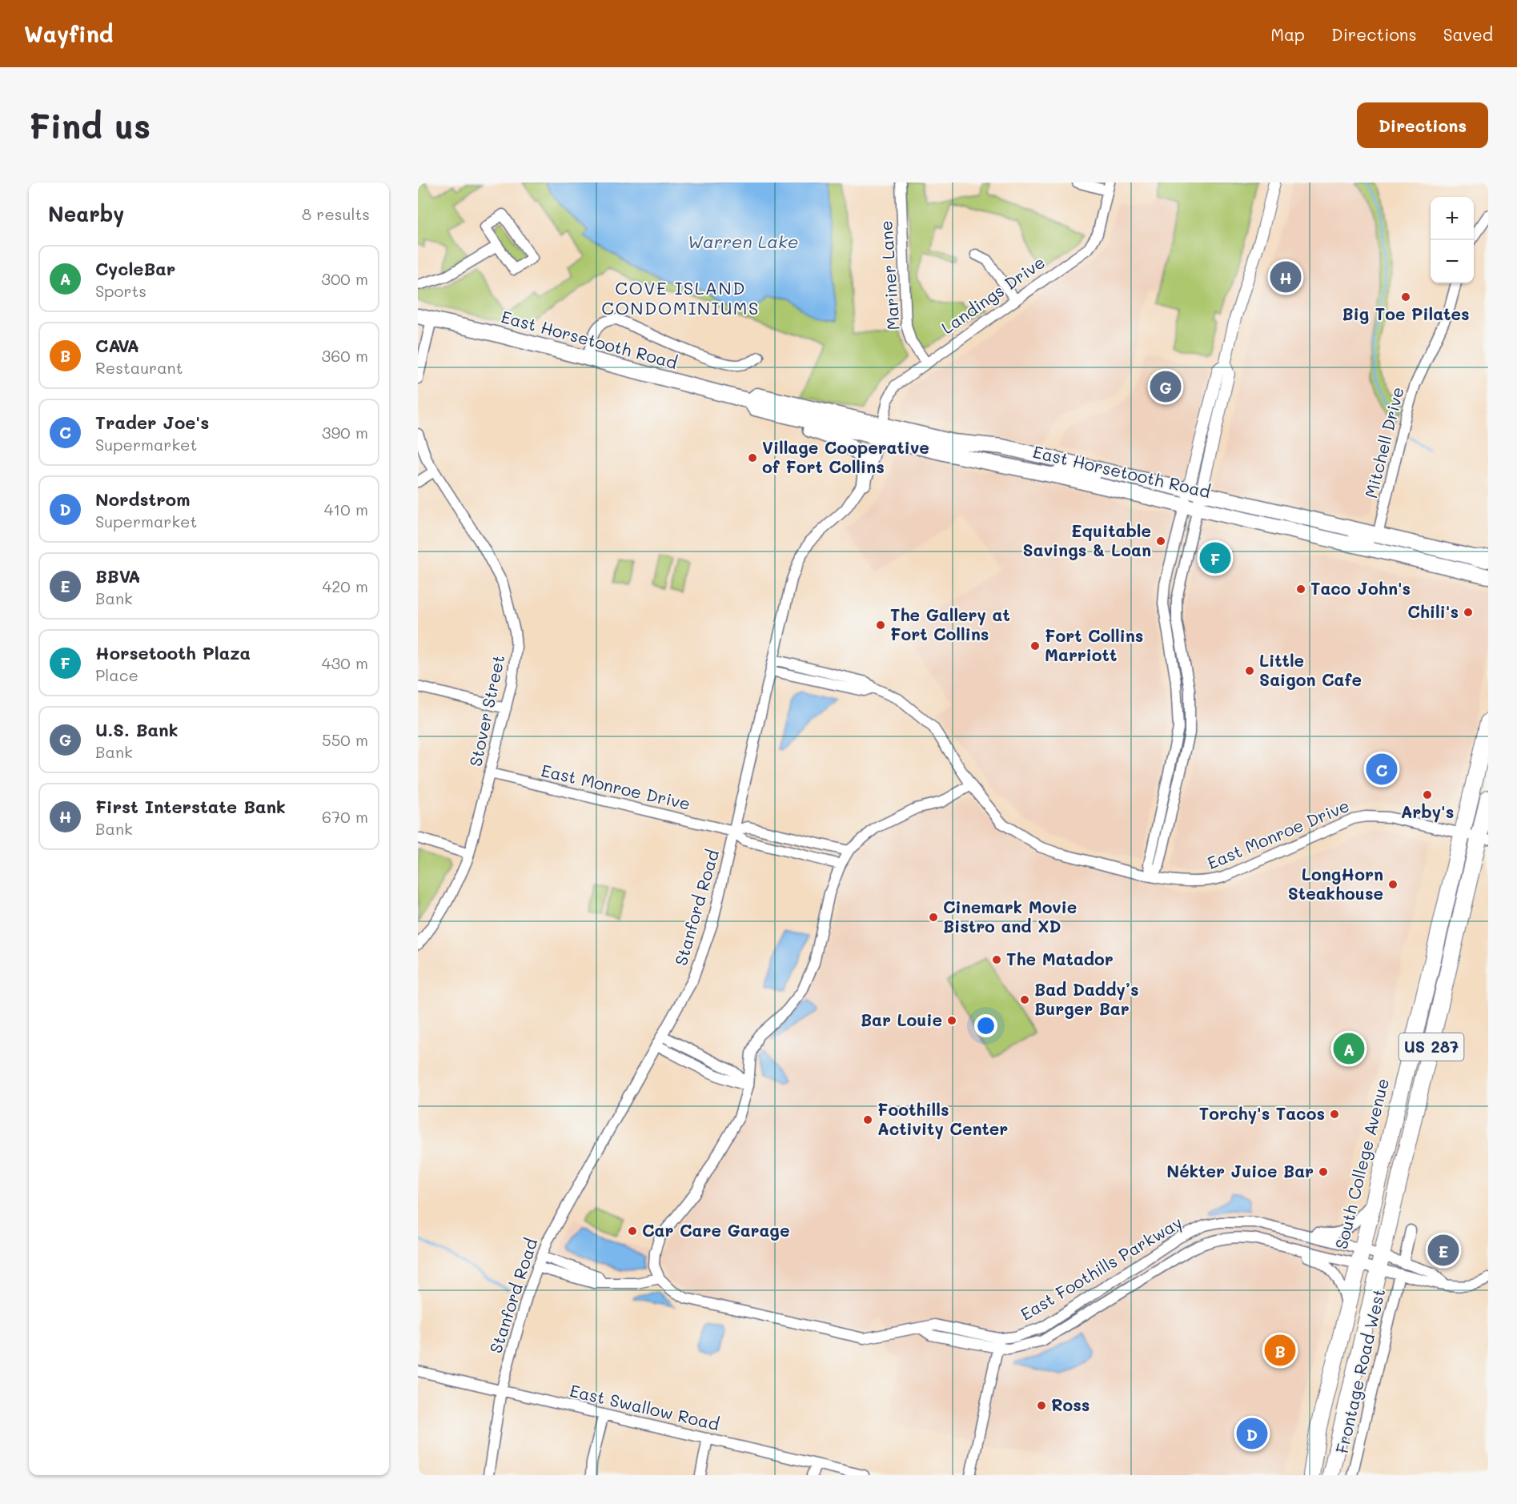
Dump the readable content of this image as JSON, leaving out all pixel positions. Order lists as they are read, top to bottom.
{
  "streets": {
    "highway": ["US 287", "South College Avenue"],
    "main road": ["East Horsetooth Road"],
    "street": [
      "Mariner Lane",
      "Landings Drive",
      "Mitchell Drive",
      "Stover Street",
      "East Monroe Drive",
      "Stanford Road",
      "East Foothills Parkway",
      "Frontage Road West",
      "East Swallow Road"
    ]
  },
  "crossings": [
    ["Mariner Lane", "Landings Drive"],
    ["Landings Drive", "East Horsetooth Road"],
    ["Landings Drive", "Stanford Road"],
    ["East Horsetooth Road", "Mitchell Drive"],
    ["East Horsetooth Road", "Stanford Road"],
    ["Stover Street", "East Monroe Drive"],
    ["East Monroe Drive", "Stanford Road"],
    ["East Monroe Drive", "US 287"],
    ["East Monroe Drive", "South College Avenue"],
    ["Stanford Road", "East Swallow Road"],
    ["US 287", "East Foothills Parkway"],
    ["South College Avenue", "East Foothills Parkway"]
  ],
  "districts": ["COVE ISLAND CONDOMINIUMS"],
  "water": ["Warren Lake"],
  "places": [
    "Big Toe Pilates",
    "Village Cooperative of Fort Collins",
    "Equitable Savings & Loan",
    "Taco John's",
    "Chili's",
    "The Gallery at Fort Collins",
    "Fort Collins Marriott",
    "Little Saigon Cafe",
    "Arby's",
    "LongHorn Steakhouse",
    "Cinemark Movie Bistro and XD",
    "The Matador",
    "Bad Daddy’s Burger Bar",
    "Bar Louie",
    "Torchy's Tacos",
    "Foothills Activity Center",
    "Nékter Juice Bar",
    "Car Care Garage",
    "Ross"
  ],
  "page": {
    "header": "Wayfind",
    "nav": ["Map", "Directions", "Saved"],
    "buttons": "Directions",
    "title": "Find us",
    "heading": ["Nearby", "8 results"],
    "map_buttons": ["+", "−"],
    "list": [
      {
        "mark": "A",
        "name": "CycleBar",
        "note": "Sports",
        "value": "300 m"
      },
      {
        "mark": "B",
        "name": "CAVA",
        "note": "Restaurant",
        "value": "360 m"
      },
      {
        "mark": "C",
        "name": "Trader Joe's",
        "note": "Supermarket",
        "value": "390 m"
      },
      {
        "mark": "D",
        "name": "Nordstrom",
        "note": "Supermarket",
        "value": "410 m"
      },
      {
        "mark": "E",
        "name": "BBVA",
        "note": "Bank",
        "value": "420 m"
      },
      {
        "mark": "F",
        "name": "Horsetooth Plaza",
        "note": "Place",
        "value": "430 m"
      },
      {
        "mark": "G",
        "name": "U.S. Bank",
        "note": "Bank",
        "value": "550 m"
      },
      {
        "mark": "H",
        "name": "First Interstate Bank",
        "note": "Bank",
        "value": "670 m"
      }
    ],
    "pins": [
      "H",
      "G",
      "F",
      "C",
      "A",
      "E",
      "B",
      "D"
    ]
  }
}
